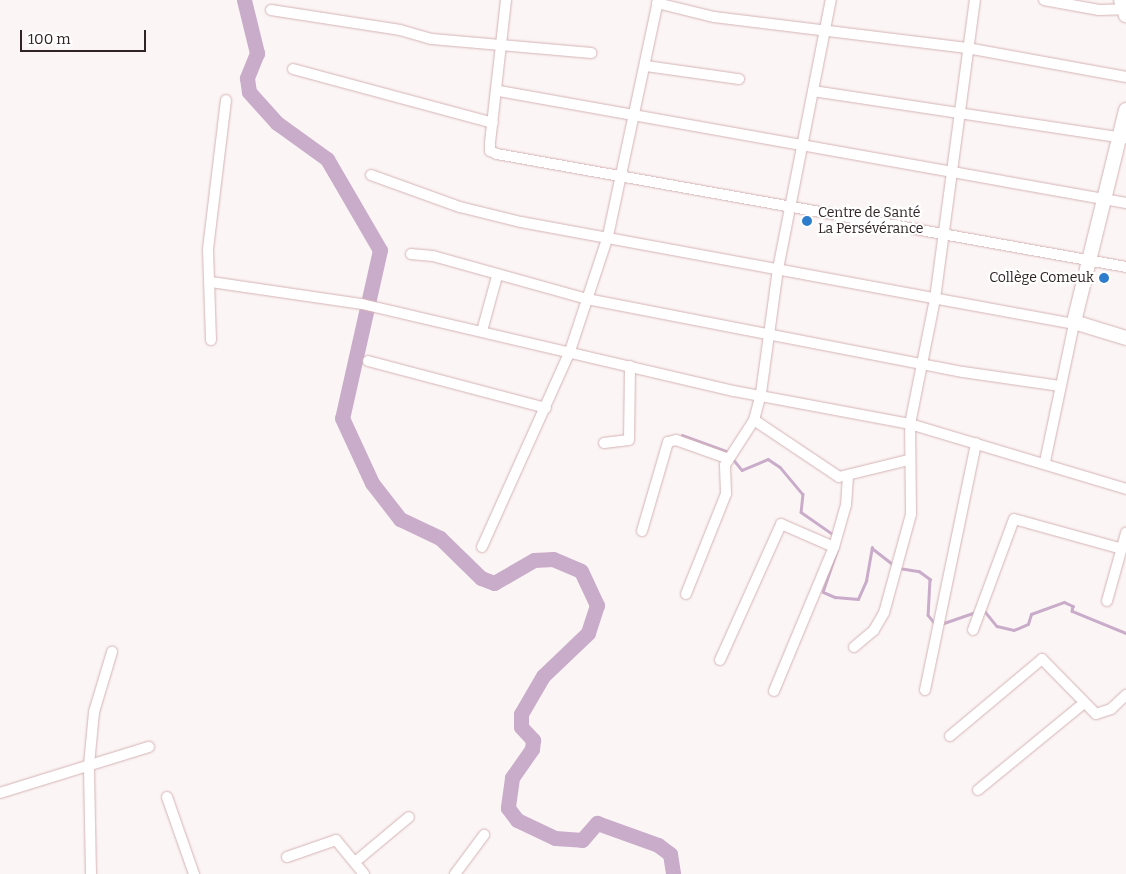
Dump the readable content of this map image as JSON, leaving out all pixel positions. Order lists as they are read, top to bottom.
{
  "places": ["Centre de Santé La Persévérance", "Collège Comeuk"],
  "scale_bar": "100 m"
}
